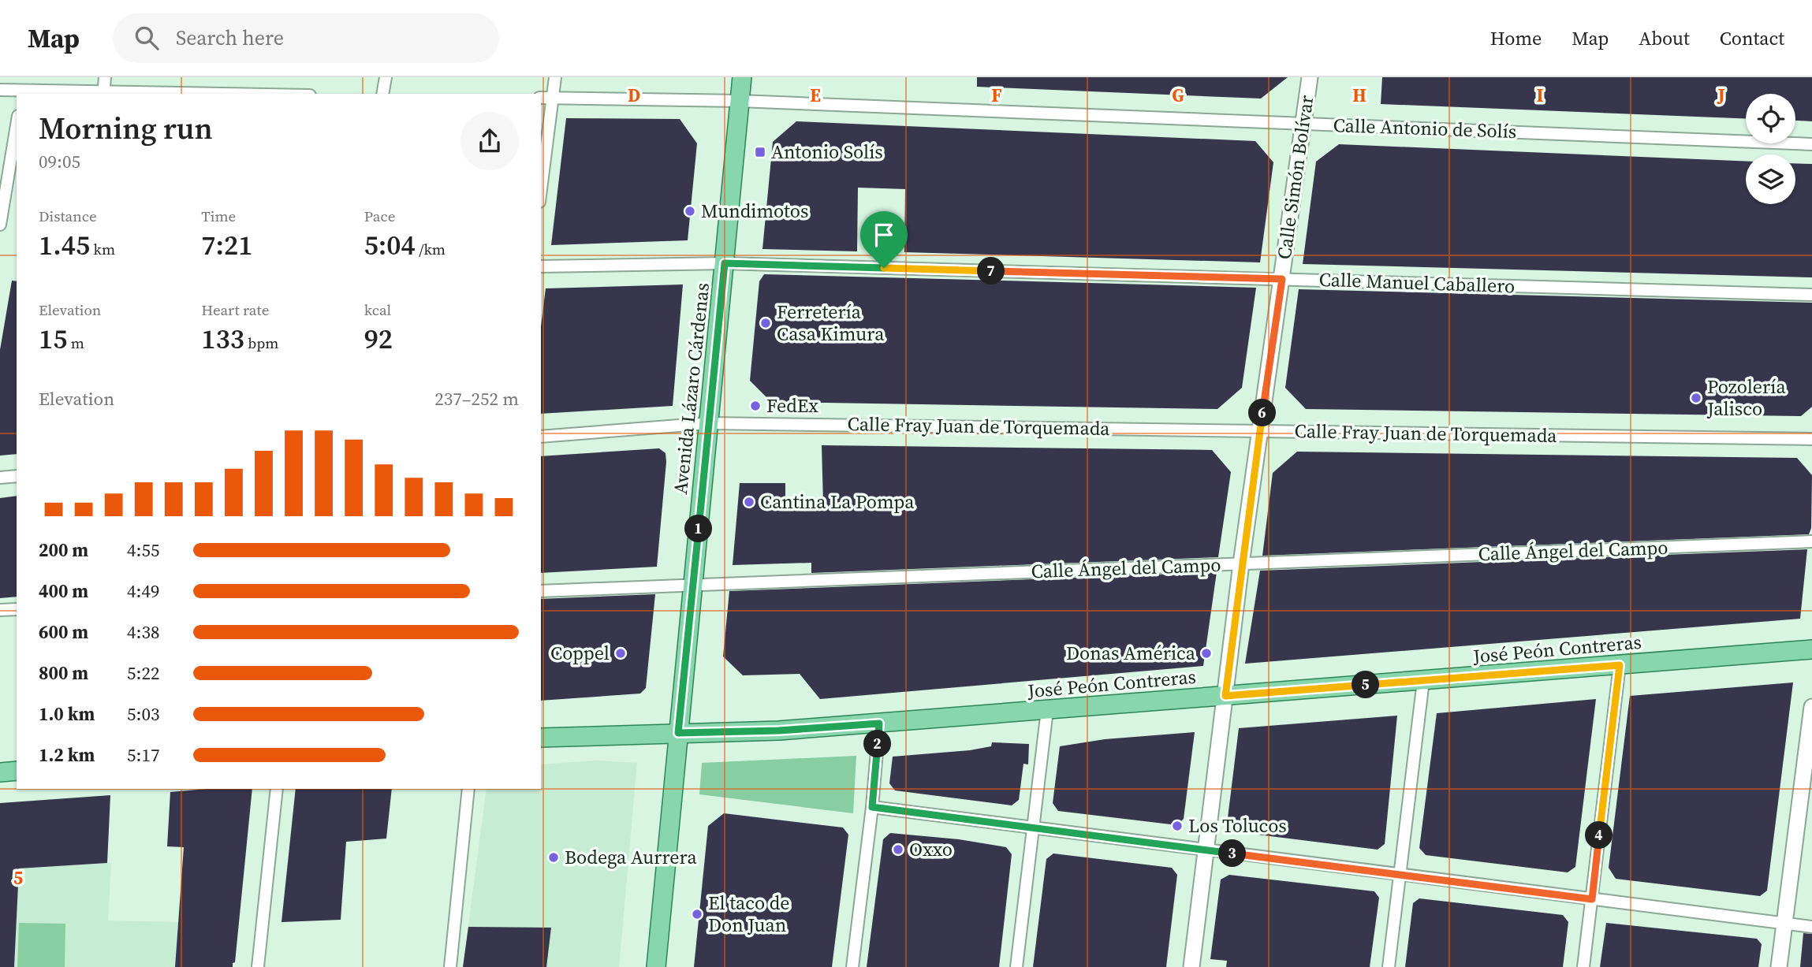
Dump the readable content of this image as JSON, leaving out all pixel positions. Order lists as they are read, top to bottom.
{
  "streets": {
    "main road": ["Avenida Lázaro Cárdenas", "José Peón Contreras"],
    "street": [
      "Calle Antonio de Solís",
      "Calle Simón Bolívar",
      "Calle Manuel Caballero",
      "Calle Fray Juan de Torquemada",
      "Calle Ángel del Campo"
    ]
  },
  "crossings": [
    ["Calle Antonio de Solís", "Calle Simón Bolívar"],
    ["Calle Antonio de Solís", "Avenida Lázaro Cárdenas"],
    ["Calle Simón Bolívar", "Calle Manuel Caballero"],
    ["Calle Simón Bolívar", "Calle Fray Juan de Torquemada"],
    ["Calle Simón Bolívar", "Calle Ángel del Campo"],
    ["Calle Simón Bolívar", "José Peón Contreras"],
    ["Calle Manuel Caballero", "Avenida Lázaro Cárdenas"],
    ["Avenida Lázaro Cárdenas", "Calle Fray Juan de Torquemada"],
    ["Avenida Lázaro Cárdenas", "Calle Ángel del Campo"],
    ["Avenida Lázaro Cárdenas", "José Peón Contreras"]
  ],
  "places": {
    "transit": ["Antonio Solís"],
    "other": [
      "Mundimotos",
      "Ferretería Casa Kimura",
      "Pozolería Jalisco",
      "FedEx",
      "Cantina La Pompa",
      "Coppel",
      "Donas América",
      "Los Tolucos",
      "Oxxo",
      "Bodega Aurrera",
      "El taco de Don Juan"
    ]
  },
  "page": {
    "header": "Map",
    "search": "Search here",
    "nav": [
      "Home",
      "Map",
      "About",
      "Contact"
    ],
    "heading": ["Morning run", "09:05"],
    "stats": [
      ["Distance", "1.45 km"],
      ["Time", "7:21"],
      ["Pace", "5:04 /km"],
      ["Elevation", "15 m"],
      ["Heart rate", "133 bpm"],
      ["kcal", "92"]
    ],
    "pins": [
      "7",
      "6",
      "1",
      "5",
      "2",
      "4",
      "3"
    ],
    "chart": ["Elevation", "237–252 m"],
    "list": [
      {
        "name": "200 m",
        "note": "4:55"
      },
      {
        "name": "400 m",
        "note": "4:49"
      },
      {
        "name": "600 m",
        "note": "4:38"
      },
      {
        "name": "800 m",
        "note": "5:22"
      },
      {
        "name": "1.0 km",
        "note": "5:03"
      },
      {
        "name": "1.2 km",
        "note": "5:17"
      }
    ]
  },
  "grid": {
    "columns": [
      "D",
      "E",
      "F",
      "G",
      "H",
      "I",
      "J"
    ],
    "rows": ["5"]
  }
}
